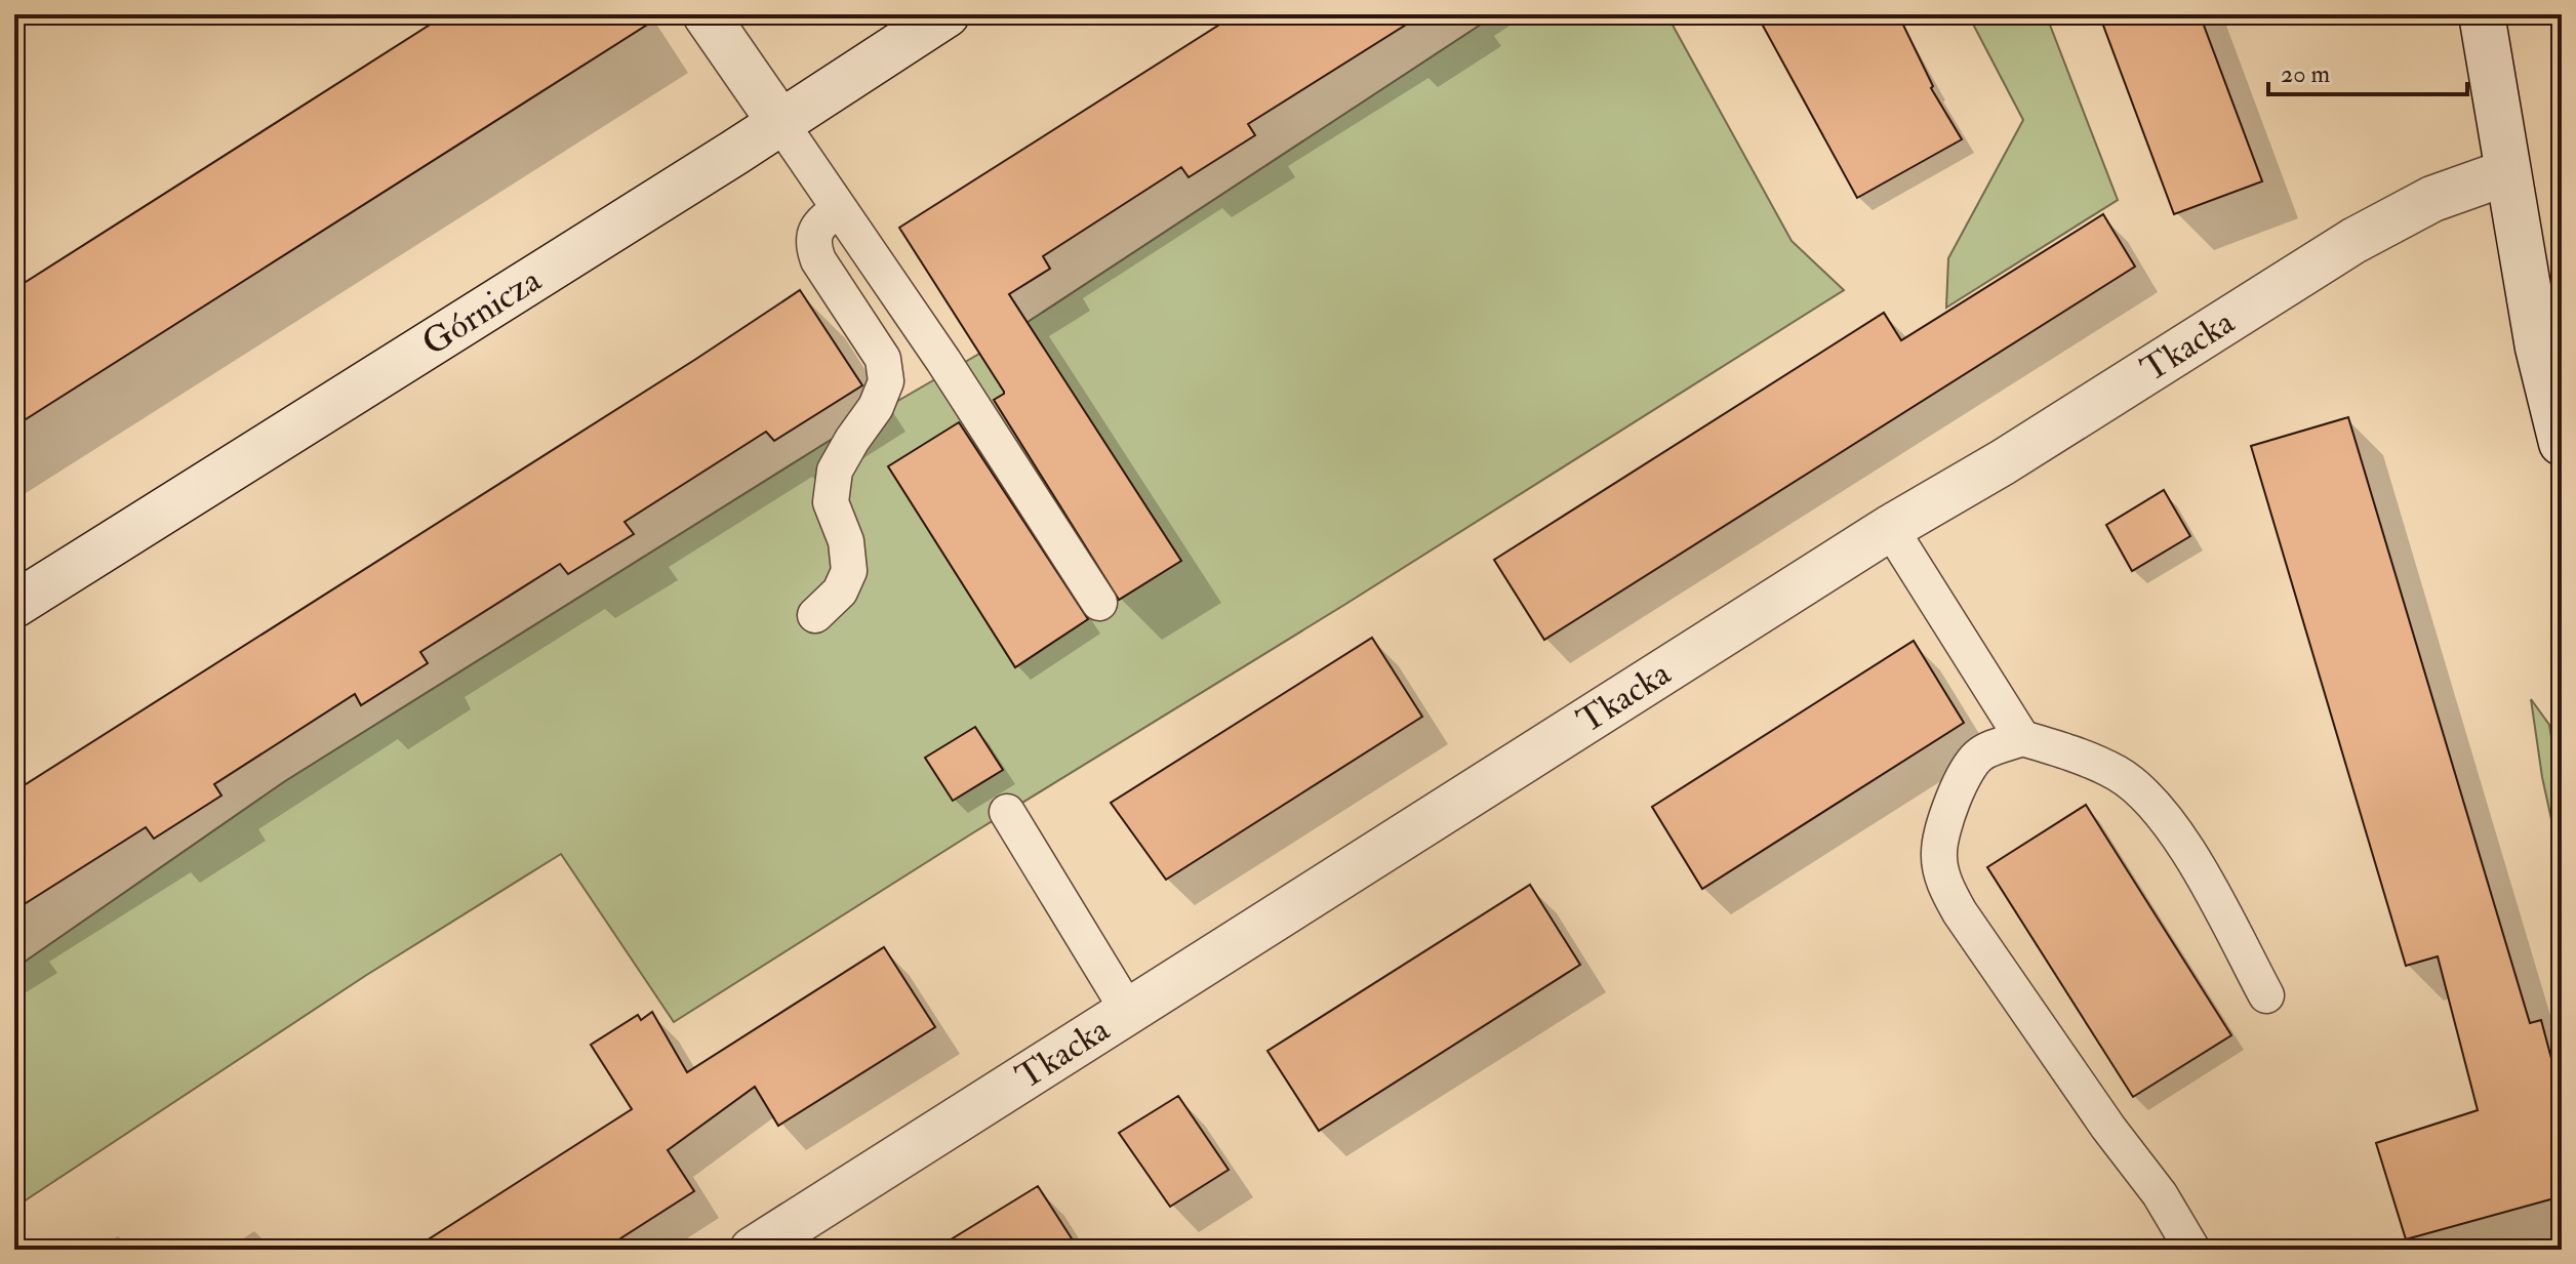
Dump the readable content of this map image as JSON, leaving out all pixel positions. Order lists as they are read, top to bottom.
{
  "streets": {
    "street": ["Górnicza", "Tkacka"]
  },
  "scale_bar": "20 m"
}
